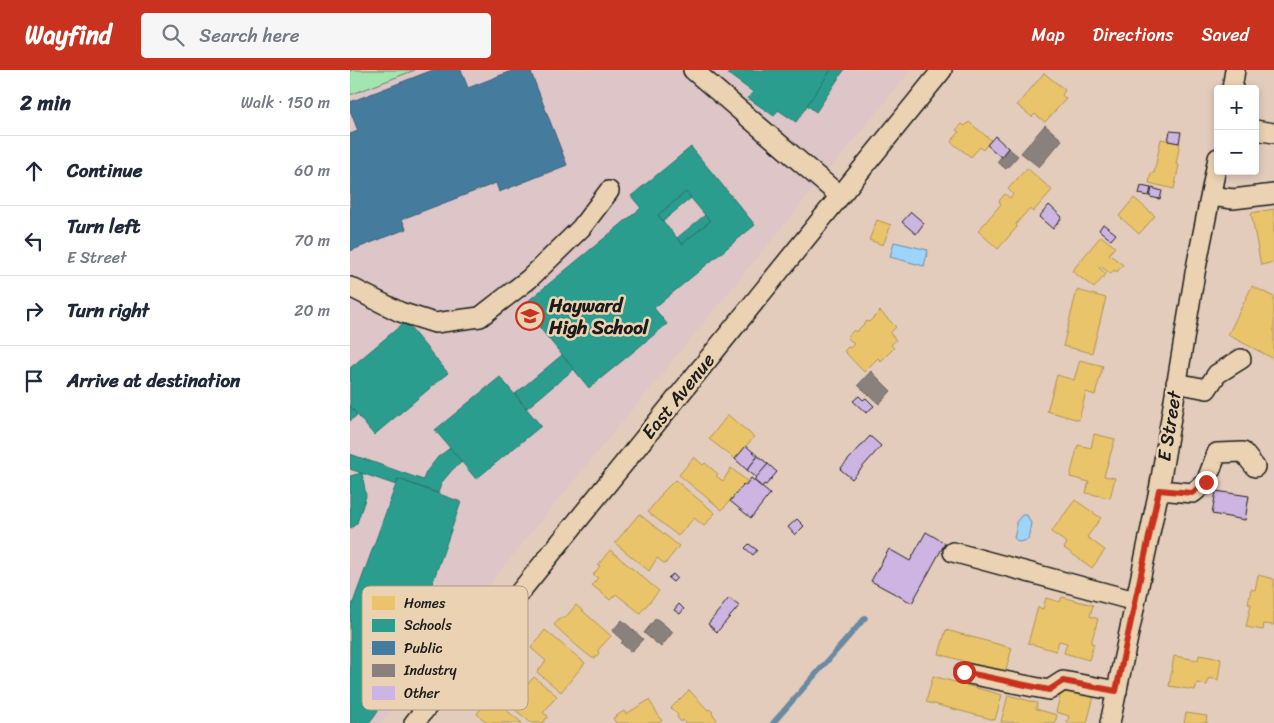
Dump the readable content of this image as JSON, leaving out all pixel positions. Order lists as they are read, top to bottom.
{
  "streets": {
    "street": ["East Avenue", "E Street"]
  },
  "places": {
    "school or university": ["Hayward High School"]
  },
  "legend": [
    "Homes",
    "Schools",
    "Public",
    "Industry",
    "Other"
  ],
  "page": {
    "header": "Wayfind",
    "search": "Search here",
    "nav": ["Map", "Directions", "Saved"],
    "heading": ["2 min", "Walk · 150 m"],
    "map_buttons": ["+", "−"],
    "list": [
      ["Continue", "60 m"],
      ["Turn left", "E Street", "70 m"],
      ["Turn right", "20 m"],
      "Arrive at destination"
    ]
  }
}
